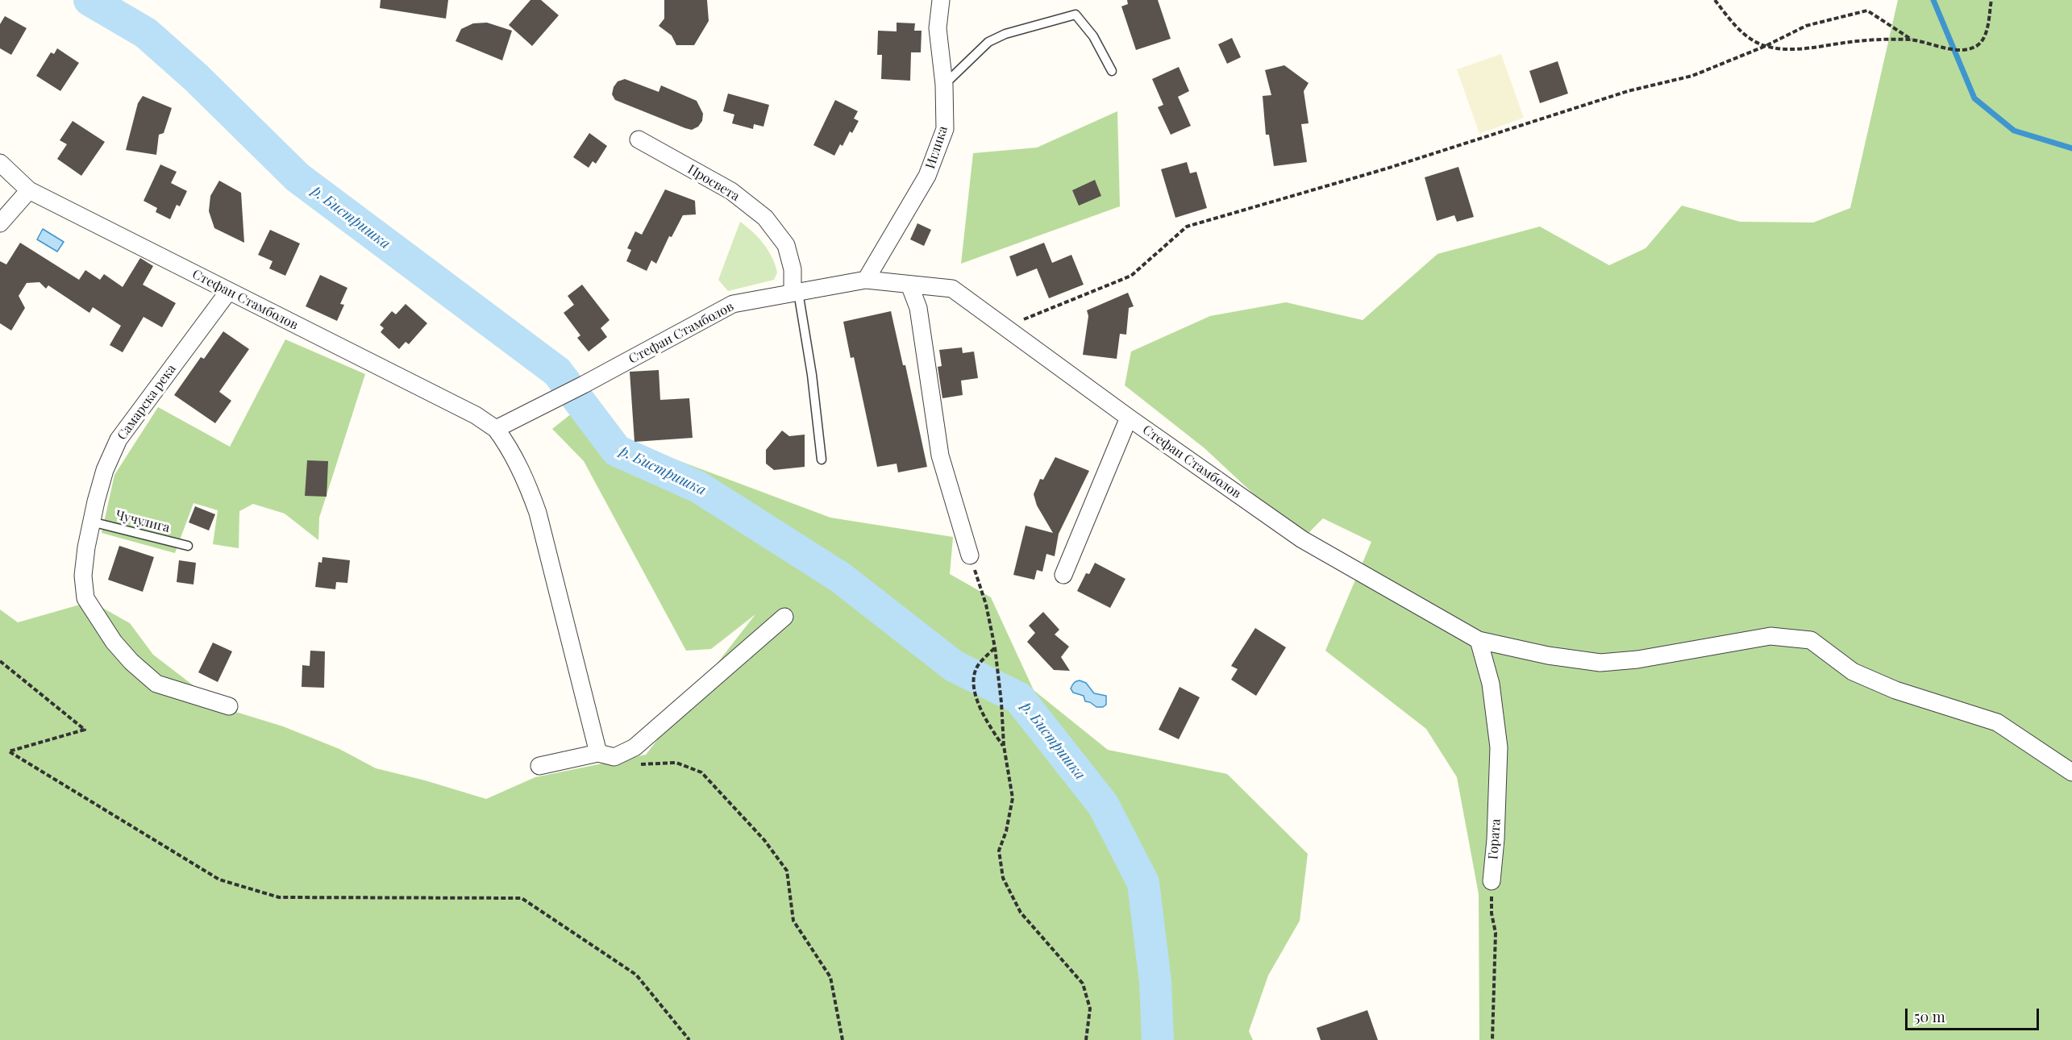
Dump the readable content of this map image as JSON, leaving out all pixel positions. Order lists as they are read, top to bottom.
{
  "streets": {
    "street": [
      "Иглика",
      "Просвета",
      "Стефан Стамболов",
      "Самарска река",
      "Гората"
    ],
    "lane": ["Чучулига"]
  },
  "crossings": [
    ["Иглика", "Стефан Стамболов"],
    ["Просвета", "Стефан Стамболов"],
    ["Стефан Стамболов", "Самарска река"],
    ["Стефан Стамболов", "Гората"],
    ["Самарска река", "Чучулига"]
  ],
  "water": ["р. Бистришка"],
  "scale_bar": "50 m"
}
